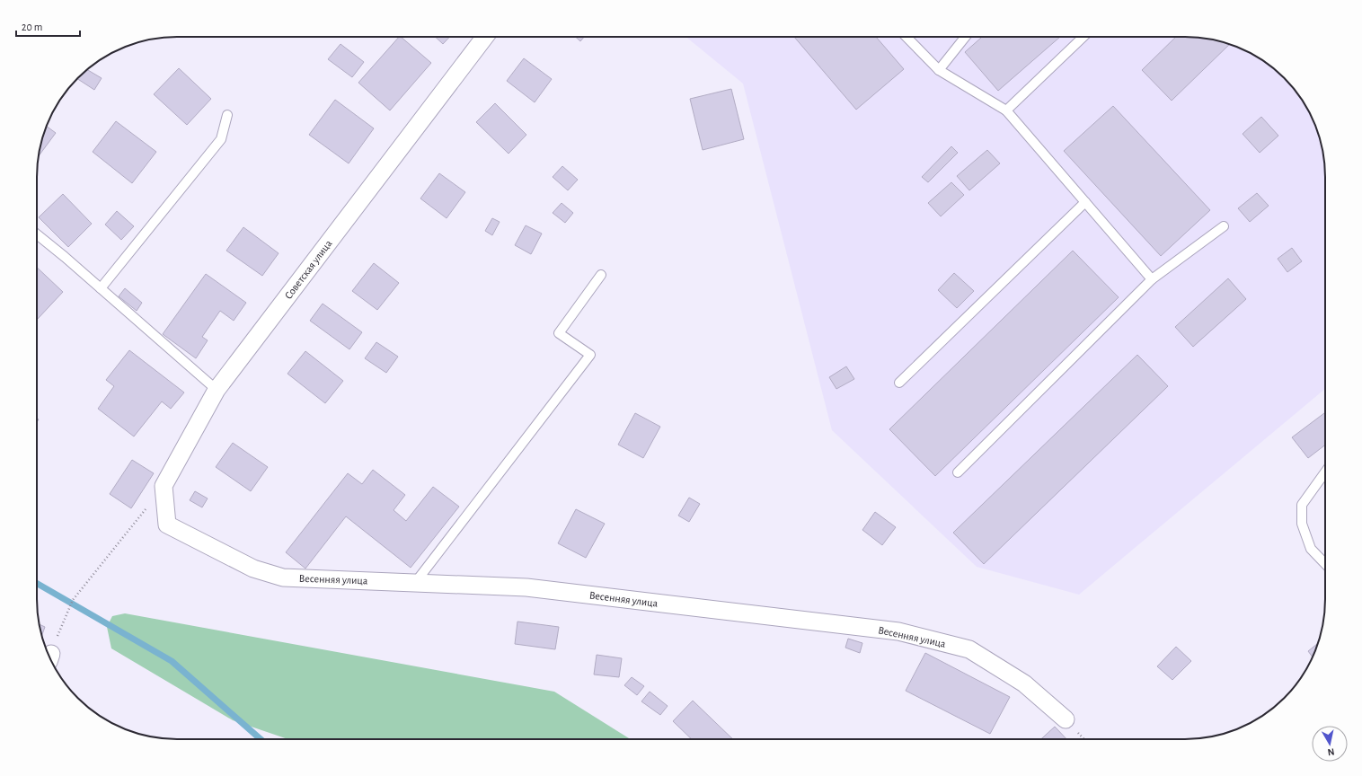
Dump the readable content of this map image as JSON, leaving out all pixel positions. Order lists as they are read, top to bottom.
{
  "streets": {
    "street": ["Советская улица", "Весенняя улица"]
  },
  "crossings": [
    ["Советская улица", "Весенняя улица"]
  ],
  "scale_bar": "20 m",
  "north": "bottom"
}
